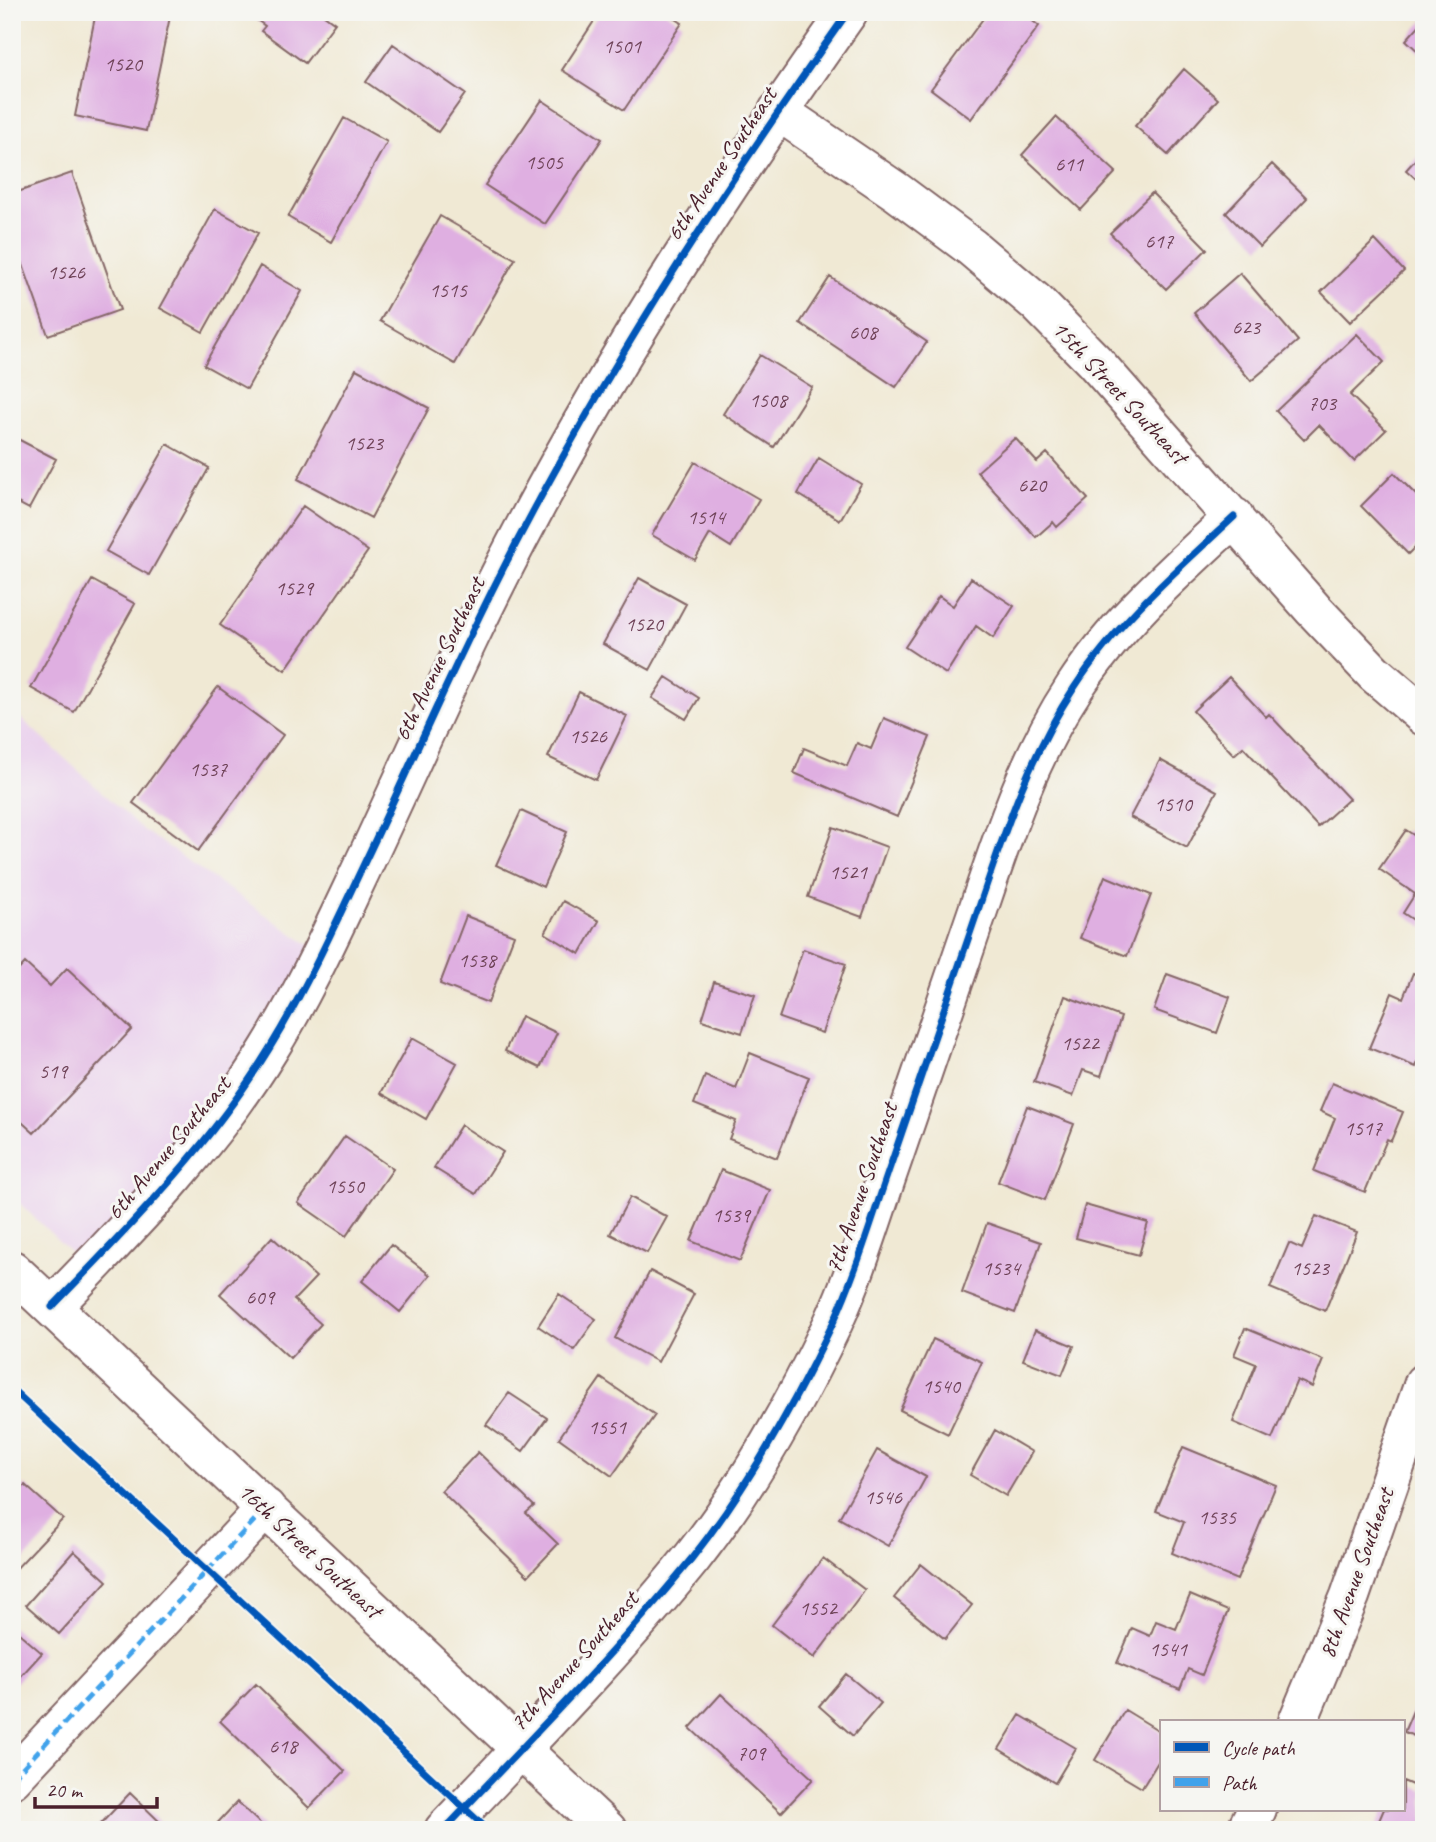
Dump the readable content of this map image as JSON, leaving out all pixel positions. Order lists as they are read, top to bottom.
{
  "streets": {
    "street": [
      "6th Avenue Southeast",
      "15th Street Southeast",
      "7th Avenue Southeast",
      "16th Street Southeast",
      "8th Avenue Southeast"
    ]
  },
  "crossings": [
    ["6th Avenue Southeast", "15th Street Southeast"],
    ["6th Avenue Southeast", "16th Street Southeast"],
    ["15th Street Southeast", "7th Avenue Southeast"],
    ["7th Avenue Southeast", "16th Street Southeast"]
  ],
  "house_numbers": [
    "1501",
    "1520",
    "1505",
    "611",
    "617",
    "1526",
    "1515",
    "623",
    "608",
    "1508",
    "703",
    "1523",
    "620",
    "1514",
    "1529",
    "1520",
    "1526",
    "1537",
    "1510",
    "1521",
    "1538",
    "1522",
    "519",
    "1517",
    "1550",
    "1539",
    "1534",
    "1523",
    "609",
    "1540",
    "1551",
    "1546",
    "1535",
    "1552",
    "1541",
    "618",
    "709"
  ],
  "legend": ["Cycle path", "Path"],
  "scale_bar": "20 m"
}
